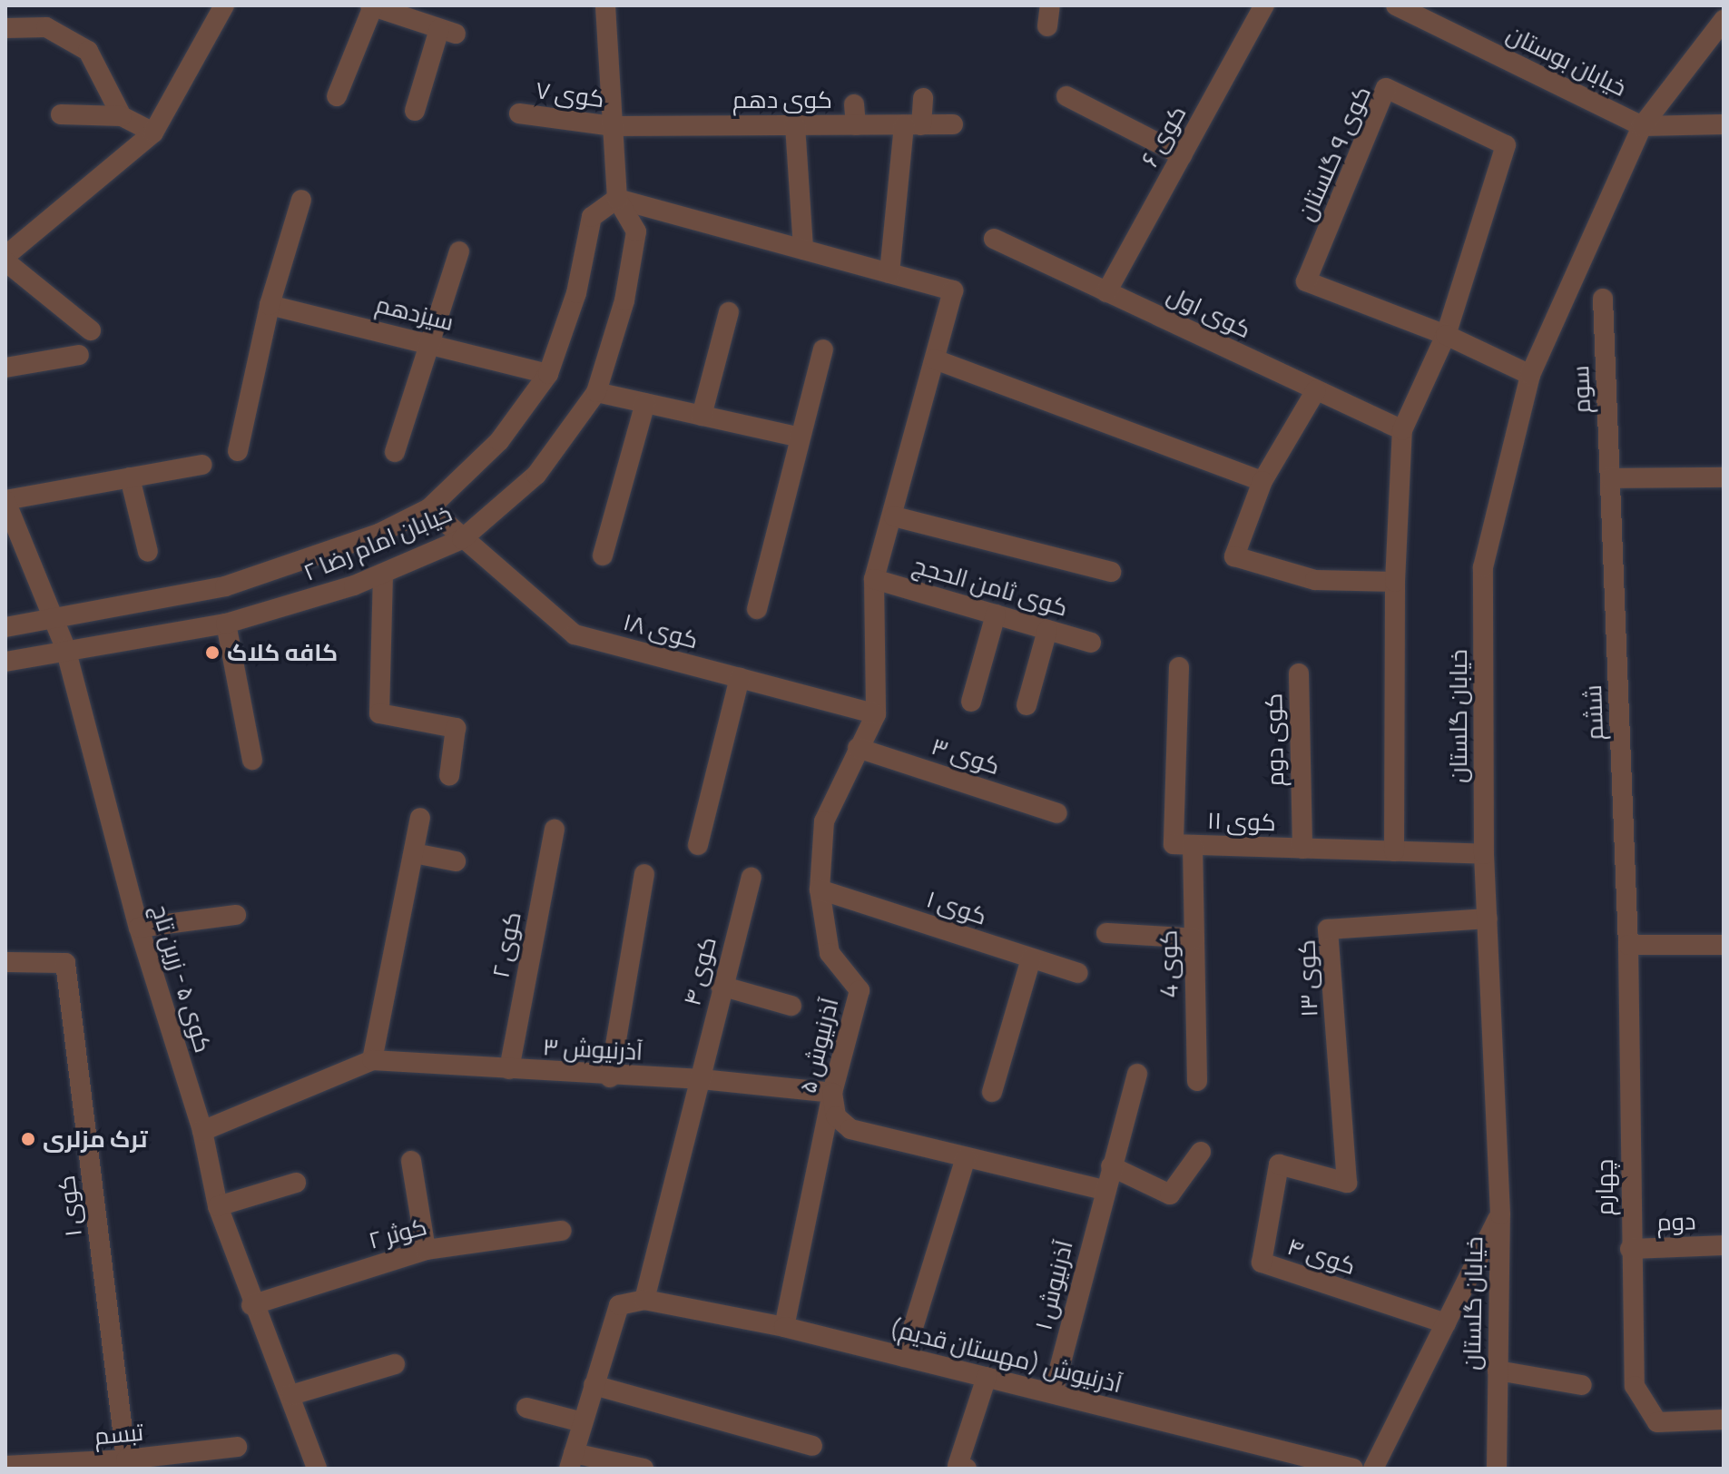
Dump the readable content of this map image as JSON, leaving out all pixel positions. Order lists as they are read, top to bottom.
{
  "streets": {
    "street": [
      "خیابان بوستان",
      "کوی ۷",
      "کوی دهم",
      "کوی ۶",
      "کوی ۹ گلستان",
      "کوی اول",
      "سیزدهم",
      "سوم",
      "خیابان امام رضا ۲",
      "کوی ثامن الحجج",
      "کوی ۱۸",
      "ششم",
      "خیابان گلستان",
      "کوی دوم",
      "کوی ۳",
      "کوی ۱۱",
      "کوی ۱",
      "کوی ۲",
      "کوی 4",
      "کوی ۴",
      "کوی ۵ - زرین تاج",
      "کوی ۱۳",
      "آذرنیوش ۵",
      "آذرنیوش ۳",
      "چهارم",
      "دوم",
      "کوثر ۲",
      "آذرنیوش ۱",
      "آذرنیوش (مهستان قدیم)",
      "تبسم"
    ]
  },
  "crossings": [
    ["خیابان بوستان", "خیابان گلستان"],
    ["کوی ۷", "کوی دهم"],
    ["کوی ۷", "خیابان امام رضا ۲"],
    ["کوی دهم", "خیابان امام رضا ۲"],
    ["کوی ۶", "کوی اول"],
    ["کوی ۹ گلستان", "کوی اول"],
    ["کوی ۹ گلستان", "خیابان گلستان"],
    ["سیزدهم", "خیابان امام رضا ۲"],
    ["سوم", "ششم"],
    ["خیابان امام رضا ۲", "کوی ۱۸"],
    ["خیابان امام رضا ۲", "کوی ۵ - زرین تاج"],
    ["کوی ۱۸", "آذرنیوش ۵"],
    ["ششم", "چهارم"],
    ["خیابان گلستان", "کوی ۱۱"],
    ["خیابان گلستان", "کوی ۱۳"],
    ["کوی دوم", "کوی ۱۱"],
    ["کوی ۳", "آذرنیوش ۵"],
    ["کوی ۱۱", "کوی 4"],
    ["کوی ۱", "آذرنیوش ۵"],
    ["کوی ۱", "تبسم"],
    ["کوی ۲", "آذرنیوش ۳"],
    ["کوی ۴", "کوی ۱۳"],
    ["کوی ۴", "آذرنیوش ۳"],
    ["کوی ۵ - زرین تاج", "آذرنیوش ۳"],
    ["کوی ۵ - زرین تاج", "کوثر ۲"],
    ["آذرنیوش ۵", "آذرنیوش ۳"],
    ["آذرنیوش ۵", "آذرنیوش (مهستان قدیم)"],
    ["چهارم", "دوم"],
    ["آذرنیوش ۱", "آذرنیوش (مهستان قدیم)"]
  ],
  "places": ["کافه کلاک", "ترک مزلری"]
}
